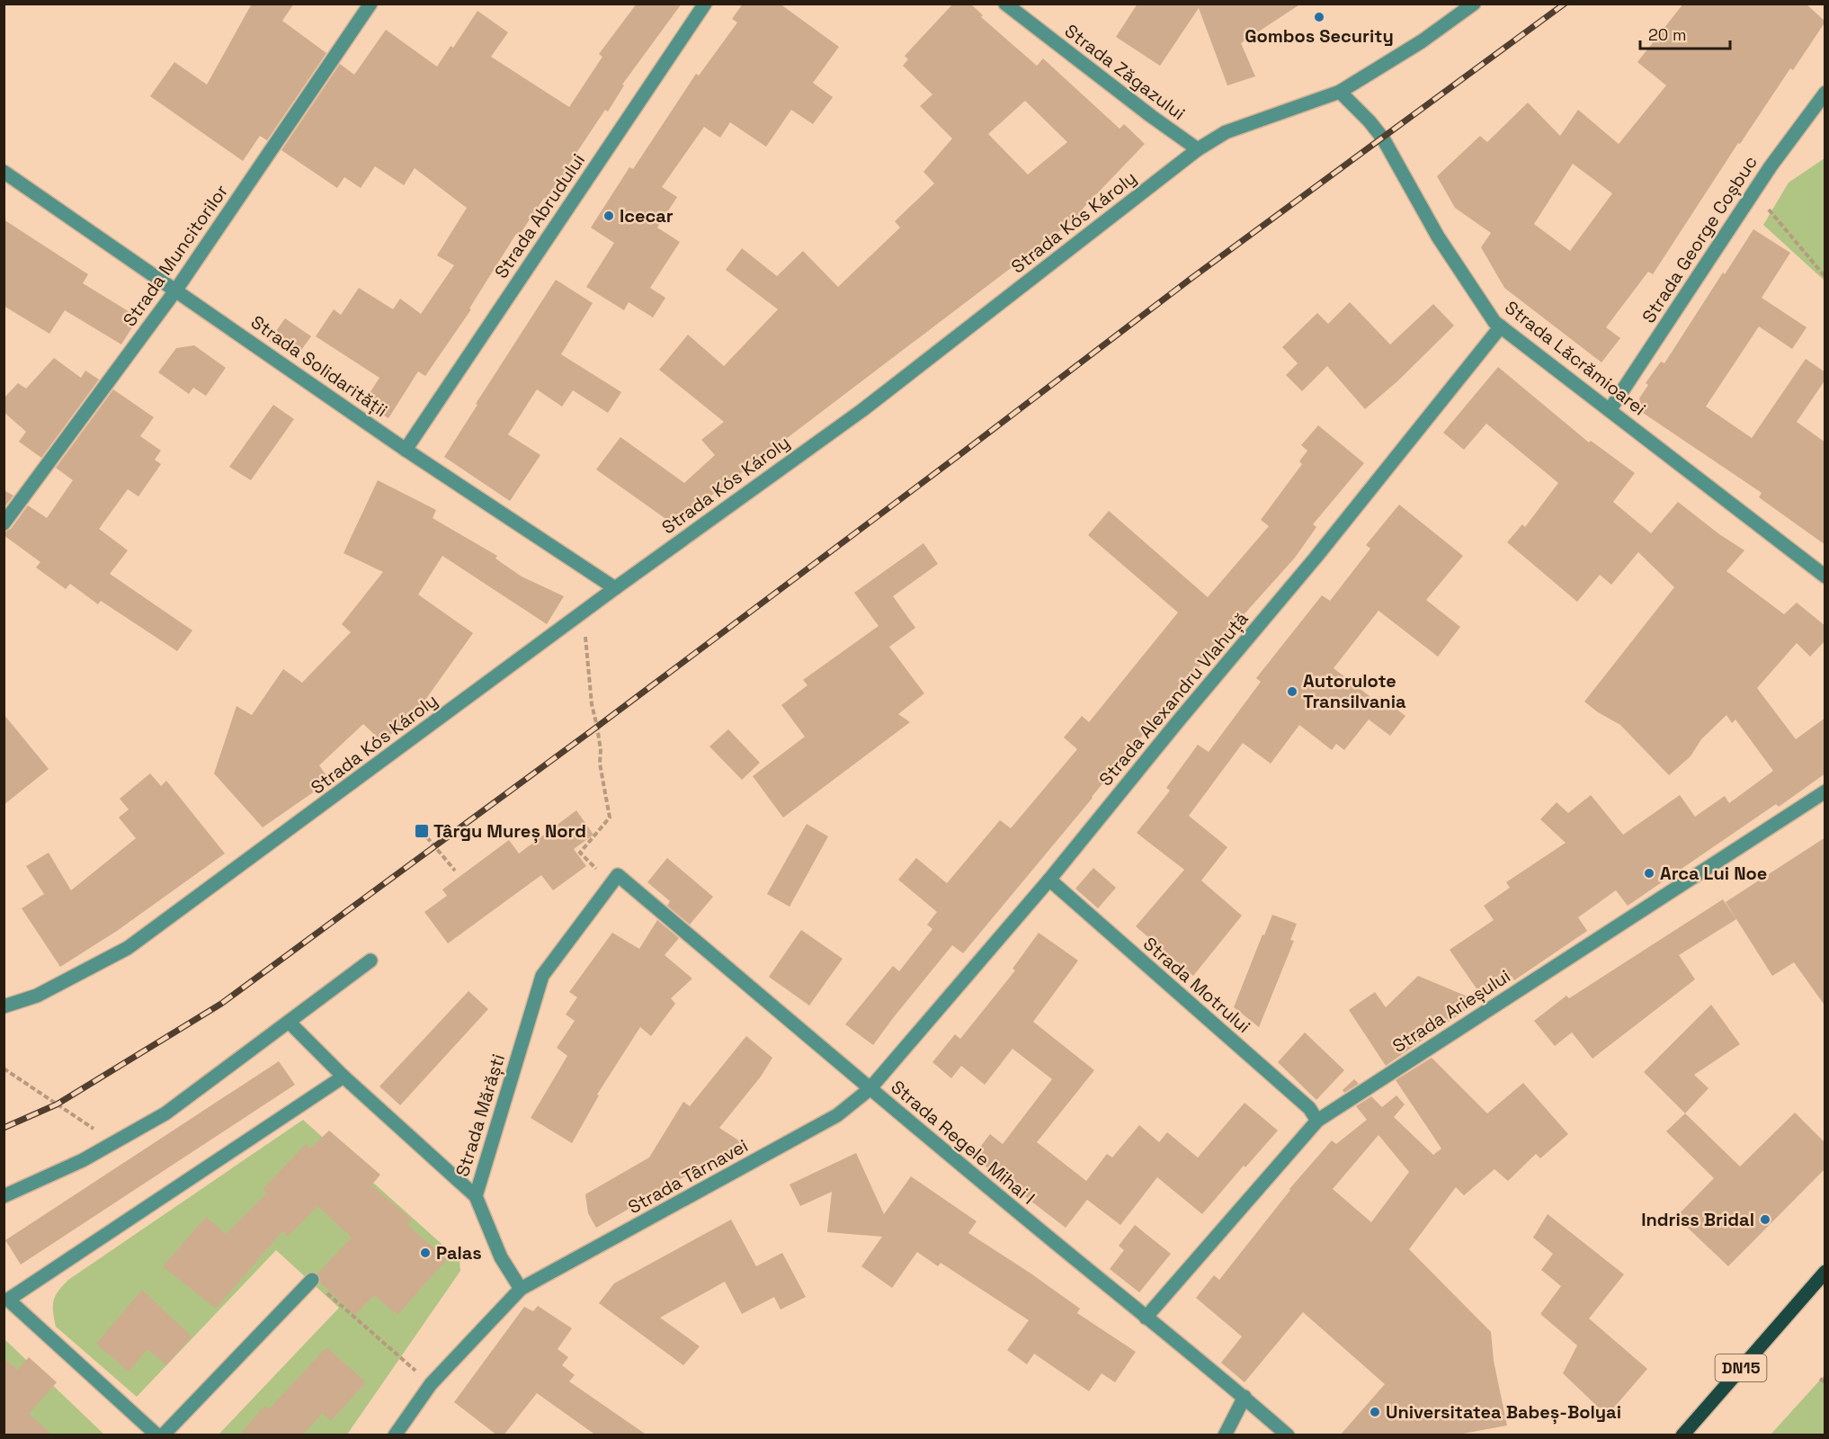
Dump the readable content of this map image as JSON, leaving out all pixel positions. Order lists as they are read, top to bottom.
{
  "streets": {
    "main road": ["DN15"],
    "street": [
      "Strada Zăgazului",
      "Strada Abrudului",
      "Strada Kós Károly",
      "Strada George Coșbuc",
      "Strada Muncitorilor",
      "Strada Lăcrămioarei",
      "Strada Solidarității",
      "Strada Alexandru Vlahuță",
      "Strada Motrului",
      "Strada Arieșului",
      "Strada Mărăști",
      "Strada Regele Mihai I",
      "Strada Târnavei"
    ]
  },
  "crossings": [
    ["Strada Zăgazului", "Strada Kós Károly"],
    ["Strada Abrudului", "Strada Solidarității"],
    ["Strada Kós Károly", "Strada Lăcrămioarei"],
    ["Strada Kós Károly", "Strada Solidarității"],
    ["Strada George Coșbuc", "Strada Lăcrămioarei"],
    ["Strada Muncitorilor", "Strada Solidarității"],
    ["Strada Lăcrămioarei", "Strada Alexandru Vlahuță"],
    ["Strada Alexandru Vlahuță", "Strada Motrului"],
    ["Strada Alexandru Vlahuță", "Strada Regele Mihai I"],
    ["Strada Alexandru Vlahuță", "Strada Târnavei"],
    ["Strada Motrului", "Strada Arieșului"],
    ["Strada Arieșului", "Strada Regele Mihai I"],
    ["Strada Mărăști", "Strada Regele Mihai I"],
    ["Strada Mărăști", "Strada Târnavei"],
    ["Strada Regele Mihai I", "Strada Târnavei"]
  ],
  "places": {
    "other": [
      "Gombos Security",
      "Icecar",
      "Autorulote Transilvania",
      "Arca Lui Noe",
      "Indriss Bridal",
      "Palas",
      "Universitatea Babeș-Bolyai"
    ],
    "transit": ["Târgu Mureș Nord"]
  },
  "scale_bar": "20 m"
}
